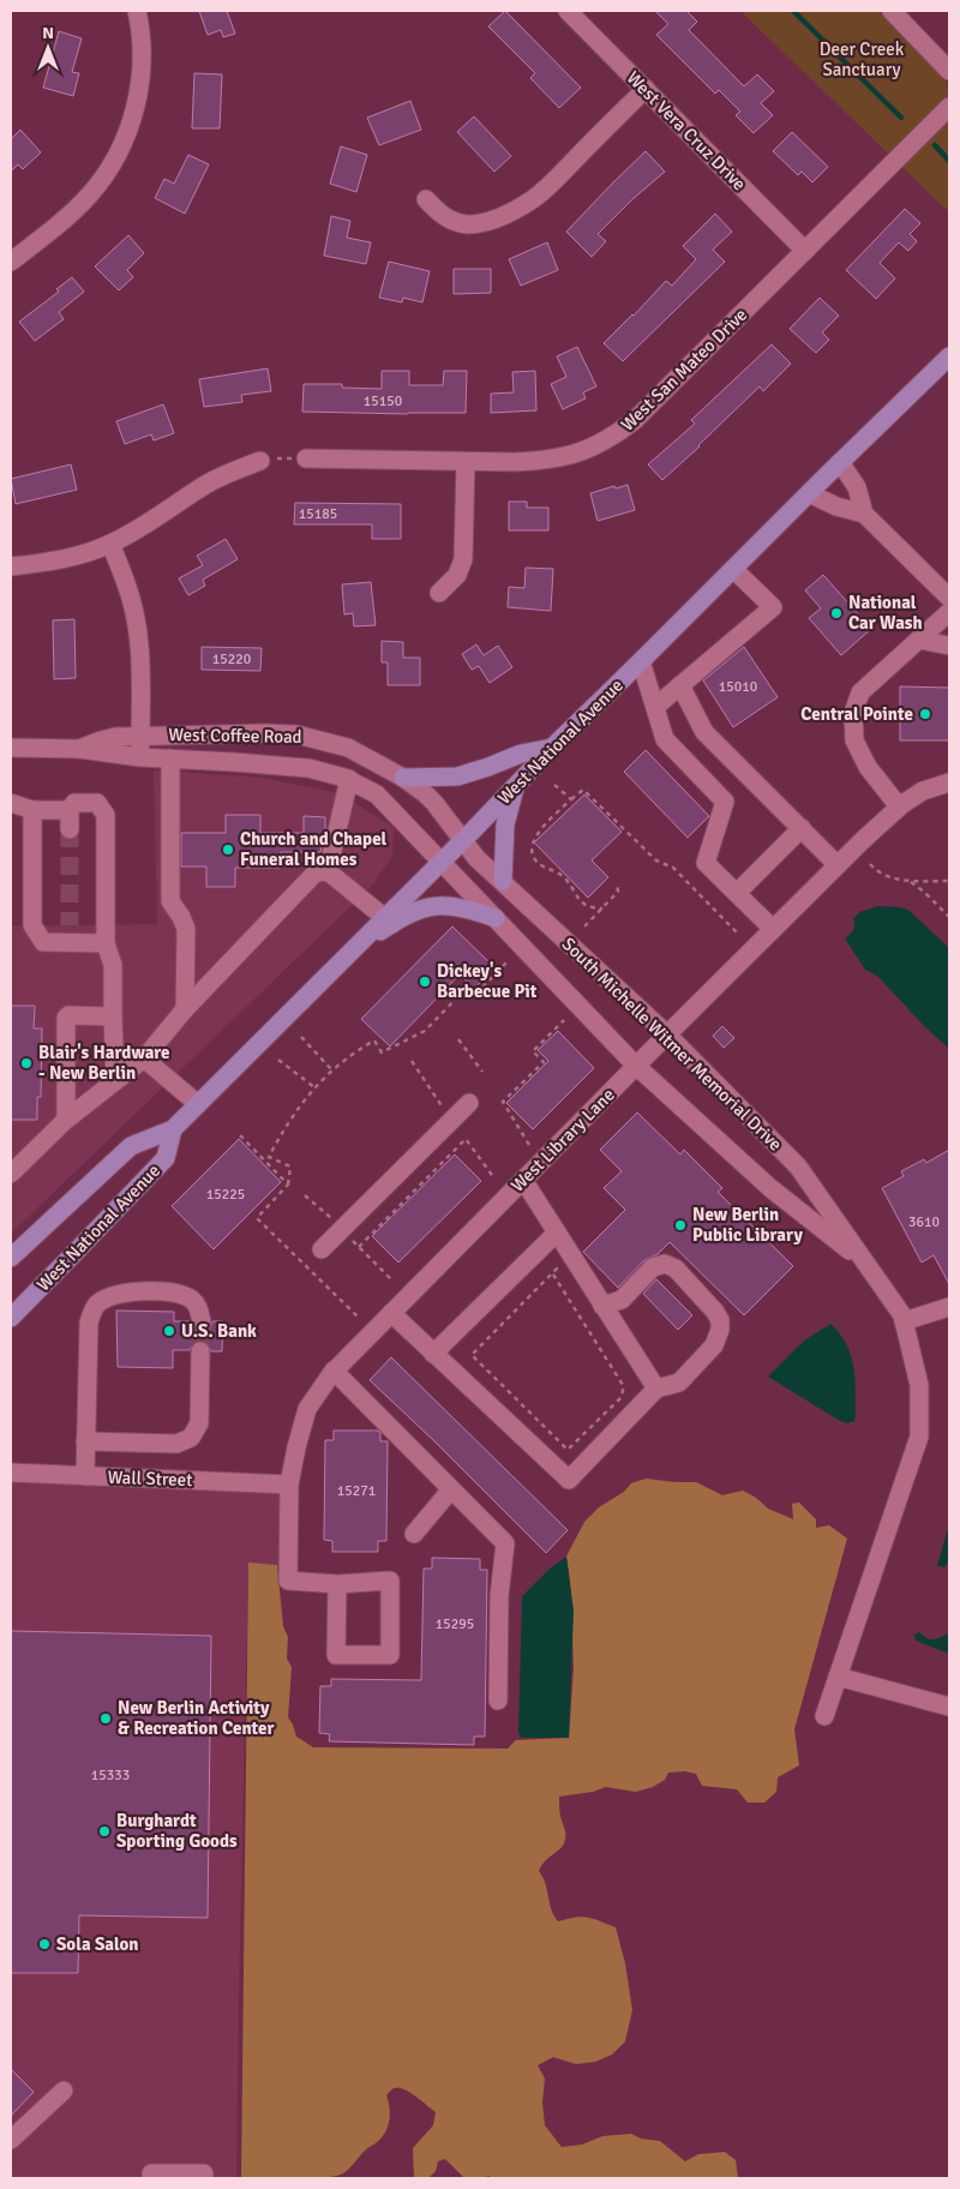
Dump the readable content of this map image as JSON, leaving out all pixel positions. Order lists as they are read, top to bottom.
{
  "streets": {
    "main road": ["West National Avenue"],
    "street": [
      "West Vera Cruz Drive",
      "West San Mateo Drive",
      "West Coffee Road",
      "South Michelle Witmer Memorial Drive",
      "West Library Lane",
      "Wall Street"
    ]
  },
  "crossings": [
    ["West Vera Cruz Drive", "West San Mateo Drive"],
    ["West Coffee Road", "West National Avenue"],
    ["West Coffee Road", "South Michelle Witmer Memorial Drive"],
    ["West National Avenue", "South Michelle Witmer Memorial Drive"],
    ["South Michelle Witmer Memorial Drive", "West Library Lane"],
    ["West Library Lane", "Wall Street"]
  ],
  "parks": ["Deer Creek Sanctuary"],
  "places": [
    "National Car Wash",
    "Central Pointe",
    "Church and Chapel Funeral Homes",
    "Dickey's Barbecue Pit",
    "Blair's Hardware - New Berlin",
    "New Berlin Public Library",
    "U.S. Bank",
    "New Berlin Activity & Recreation Center",
    "Burghardt Sporting Goods",
    "Sola Salon"
  ],
  "house_numbers": [
    "15150",
    "15185",
    "15220",
    "15010",
    "15225",
    "3610",
    "15271",
    "15295",
    "15333"
  ],
  "north": "top"
}
